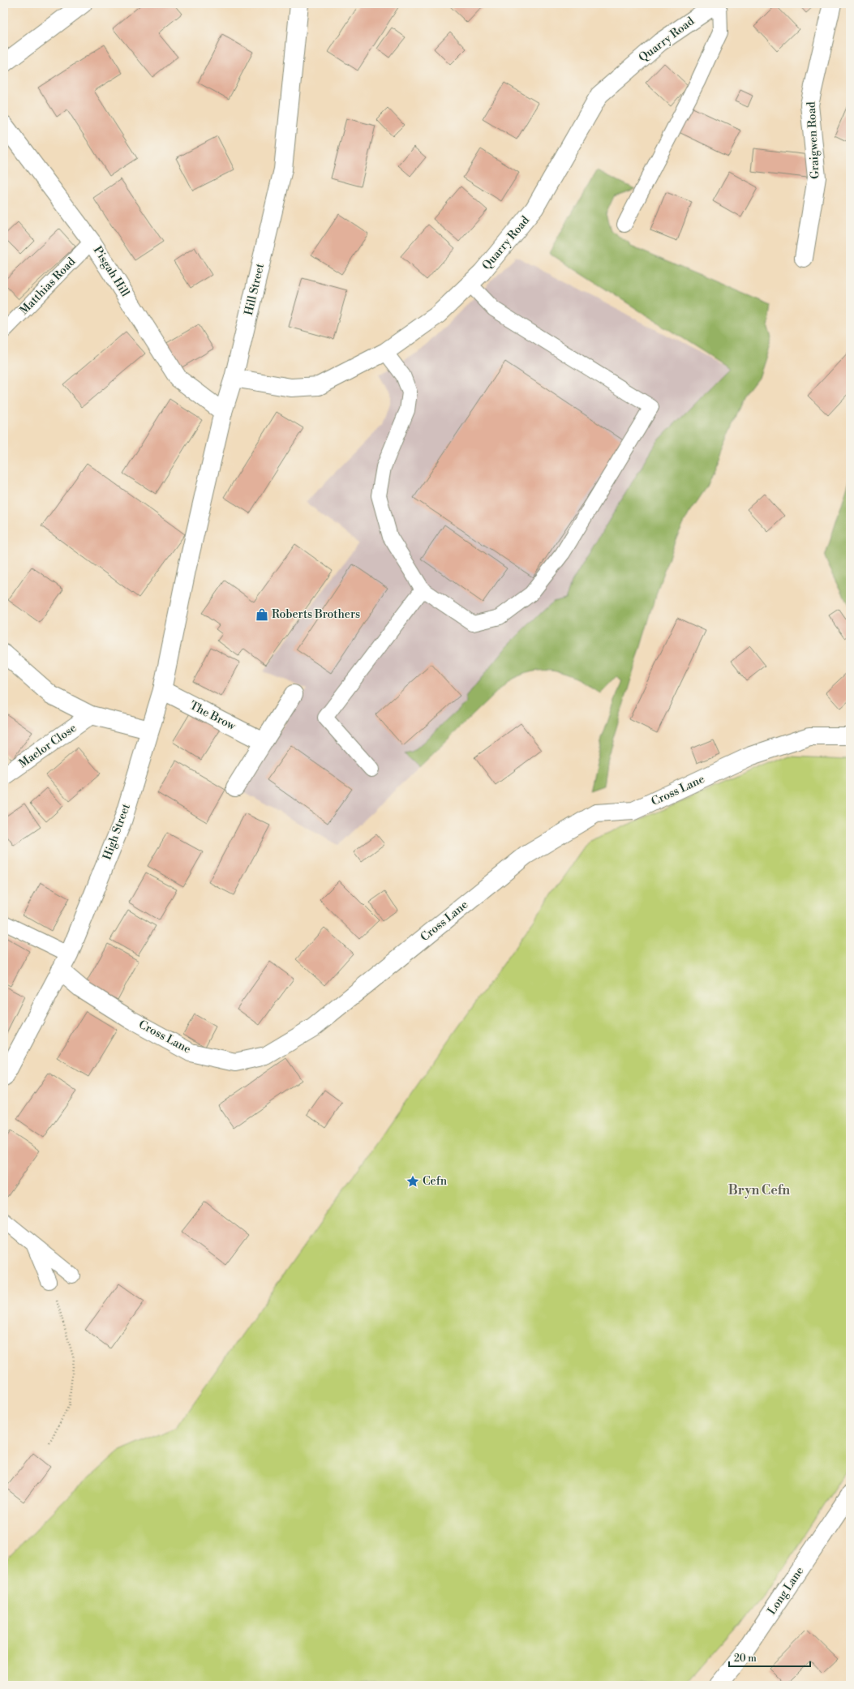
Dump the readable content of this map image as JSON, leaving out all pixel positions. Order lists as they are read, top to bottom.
{
  "streets": {
    "street": [
      "Quarry Road",
      "Graigwen Road",
      "Pisgah Hill",
      "Hill Street",
      "The Brow",
      "Maelor Close",
      "Cross Lane",
      "High Street",
      "Long Lane"
    ],
    "lane": ["Matthias Road"]
  },
  "crossings": [
    ["Quarry Road", "Hill Street"],
    ["Pisgah Hill", "Matthias Road"],
    ["Pisgah Hill", "Hill Street"],
    ["Hill Street", "High Street"],
    ["The Brow", "High Street"],
    ["Cross Lane", "High Street"]
  ],
  "districts": ["Bryn Cefn"],
  "places": {
    "shop": ["Roberts Brothers"],
    "place": ["Cefn"]
  },
  "scale_bar": "20 m"
}
